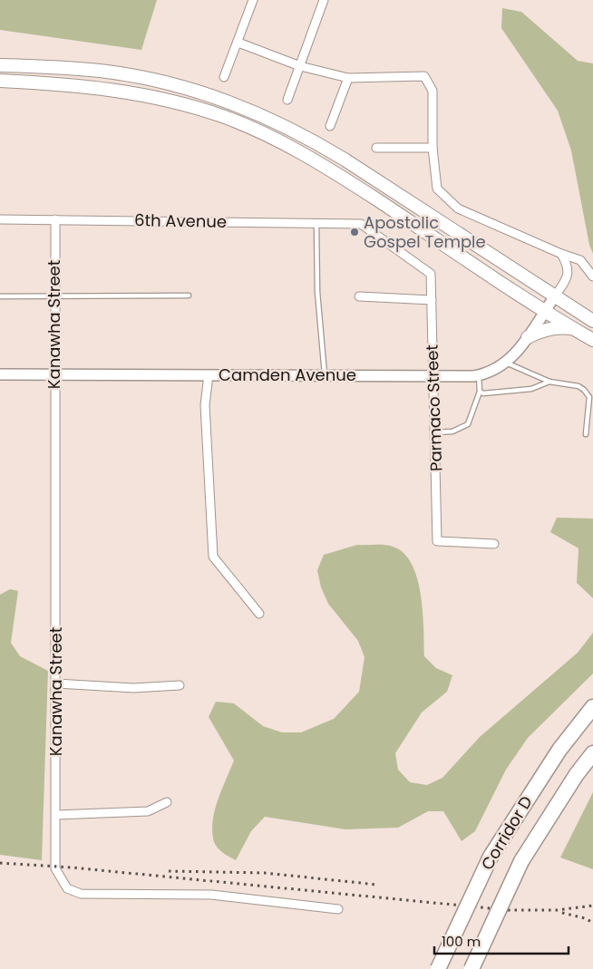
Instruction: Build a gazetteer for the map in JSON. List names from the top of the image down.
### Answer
{
  "streets": {
    "highway": ["Corridor D"],
    "street": [
      "6th Avenue",
      "Kanawha Street",
      "Camden Avenue",
      "Parmaco Street"
    ]
  },
  "crossings": [
    ["6th Avenue", "Kanawha Street"],
    ["6th Avenue", "Parmaco Street"],
    ["Kanawha Street", "Camden Avenue"],
    ["Camden Avenue", "Parmaco Street"]
  ],
  "places": ["Apostolic Gospel Temple"],
  "scale_bar": "100 m"
}
